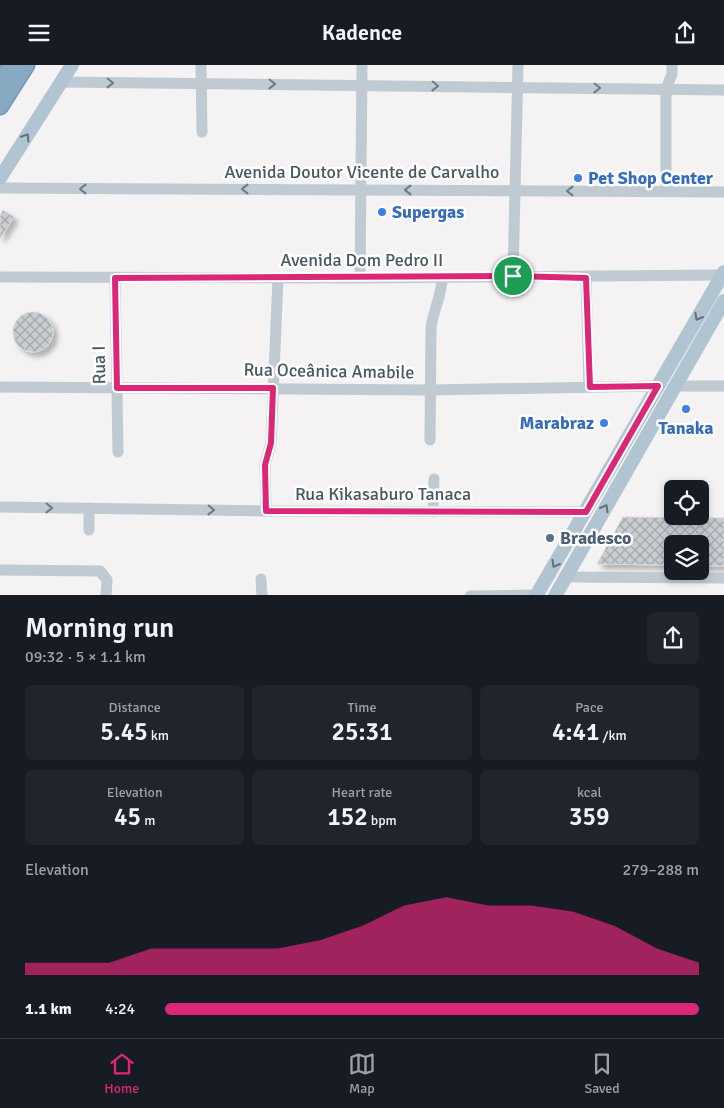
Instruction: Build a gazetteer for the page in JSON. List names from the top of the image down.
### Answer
{
  "streets": {
    "street": [
      "Avenida Doutor Vicente de Carvalho",
      "Avenida Dom Pedro II",
      "Rua I",
      "Rua Oceânica Amabile",
      "Rua Kikasaburo Tanaca"
    ]
  },
  "crossings": [
    ["Avenida Dom Pedro II", "Rua I"],
    ["Rua I", "Rua Oceânica Amabile"]
  ],
  "one_way": ["Avenida Doutor Vicente de Carvalho", "Rua Kikasaburo Tanaca"],
  "places": [
    "Pet Shop Center",
    "Supergas",
    "Tanaka",
    "Marabraz",
    "Bradesco"
  ],
  "page": {
    "header": "Kadence",
    "heading": ["Morning run", "09:32 · 5 × 1.1 km"],
    "stats": [
      ["Distance", "5.45 km"],
      ["Time", "25:31"],
      ["Pace", "4:41 /km"],
      ["Elevation", "45 m"],
      ["Heart rate", "152 bpm"],
      ["kcal", "359"]
    ],
    "chart": ["Elevation", "279–288 m"],
    "list": [
      {
        "name": "1.1 km",
        "note": "4:24"
      }
    ],
    "tabs": ["Home", "Map", "Saved"]
  }
}
